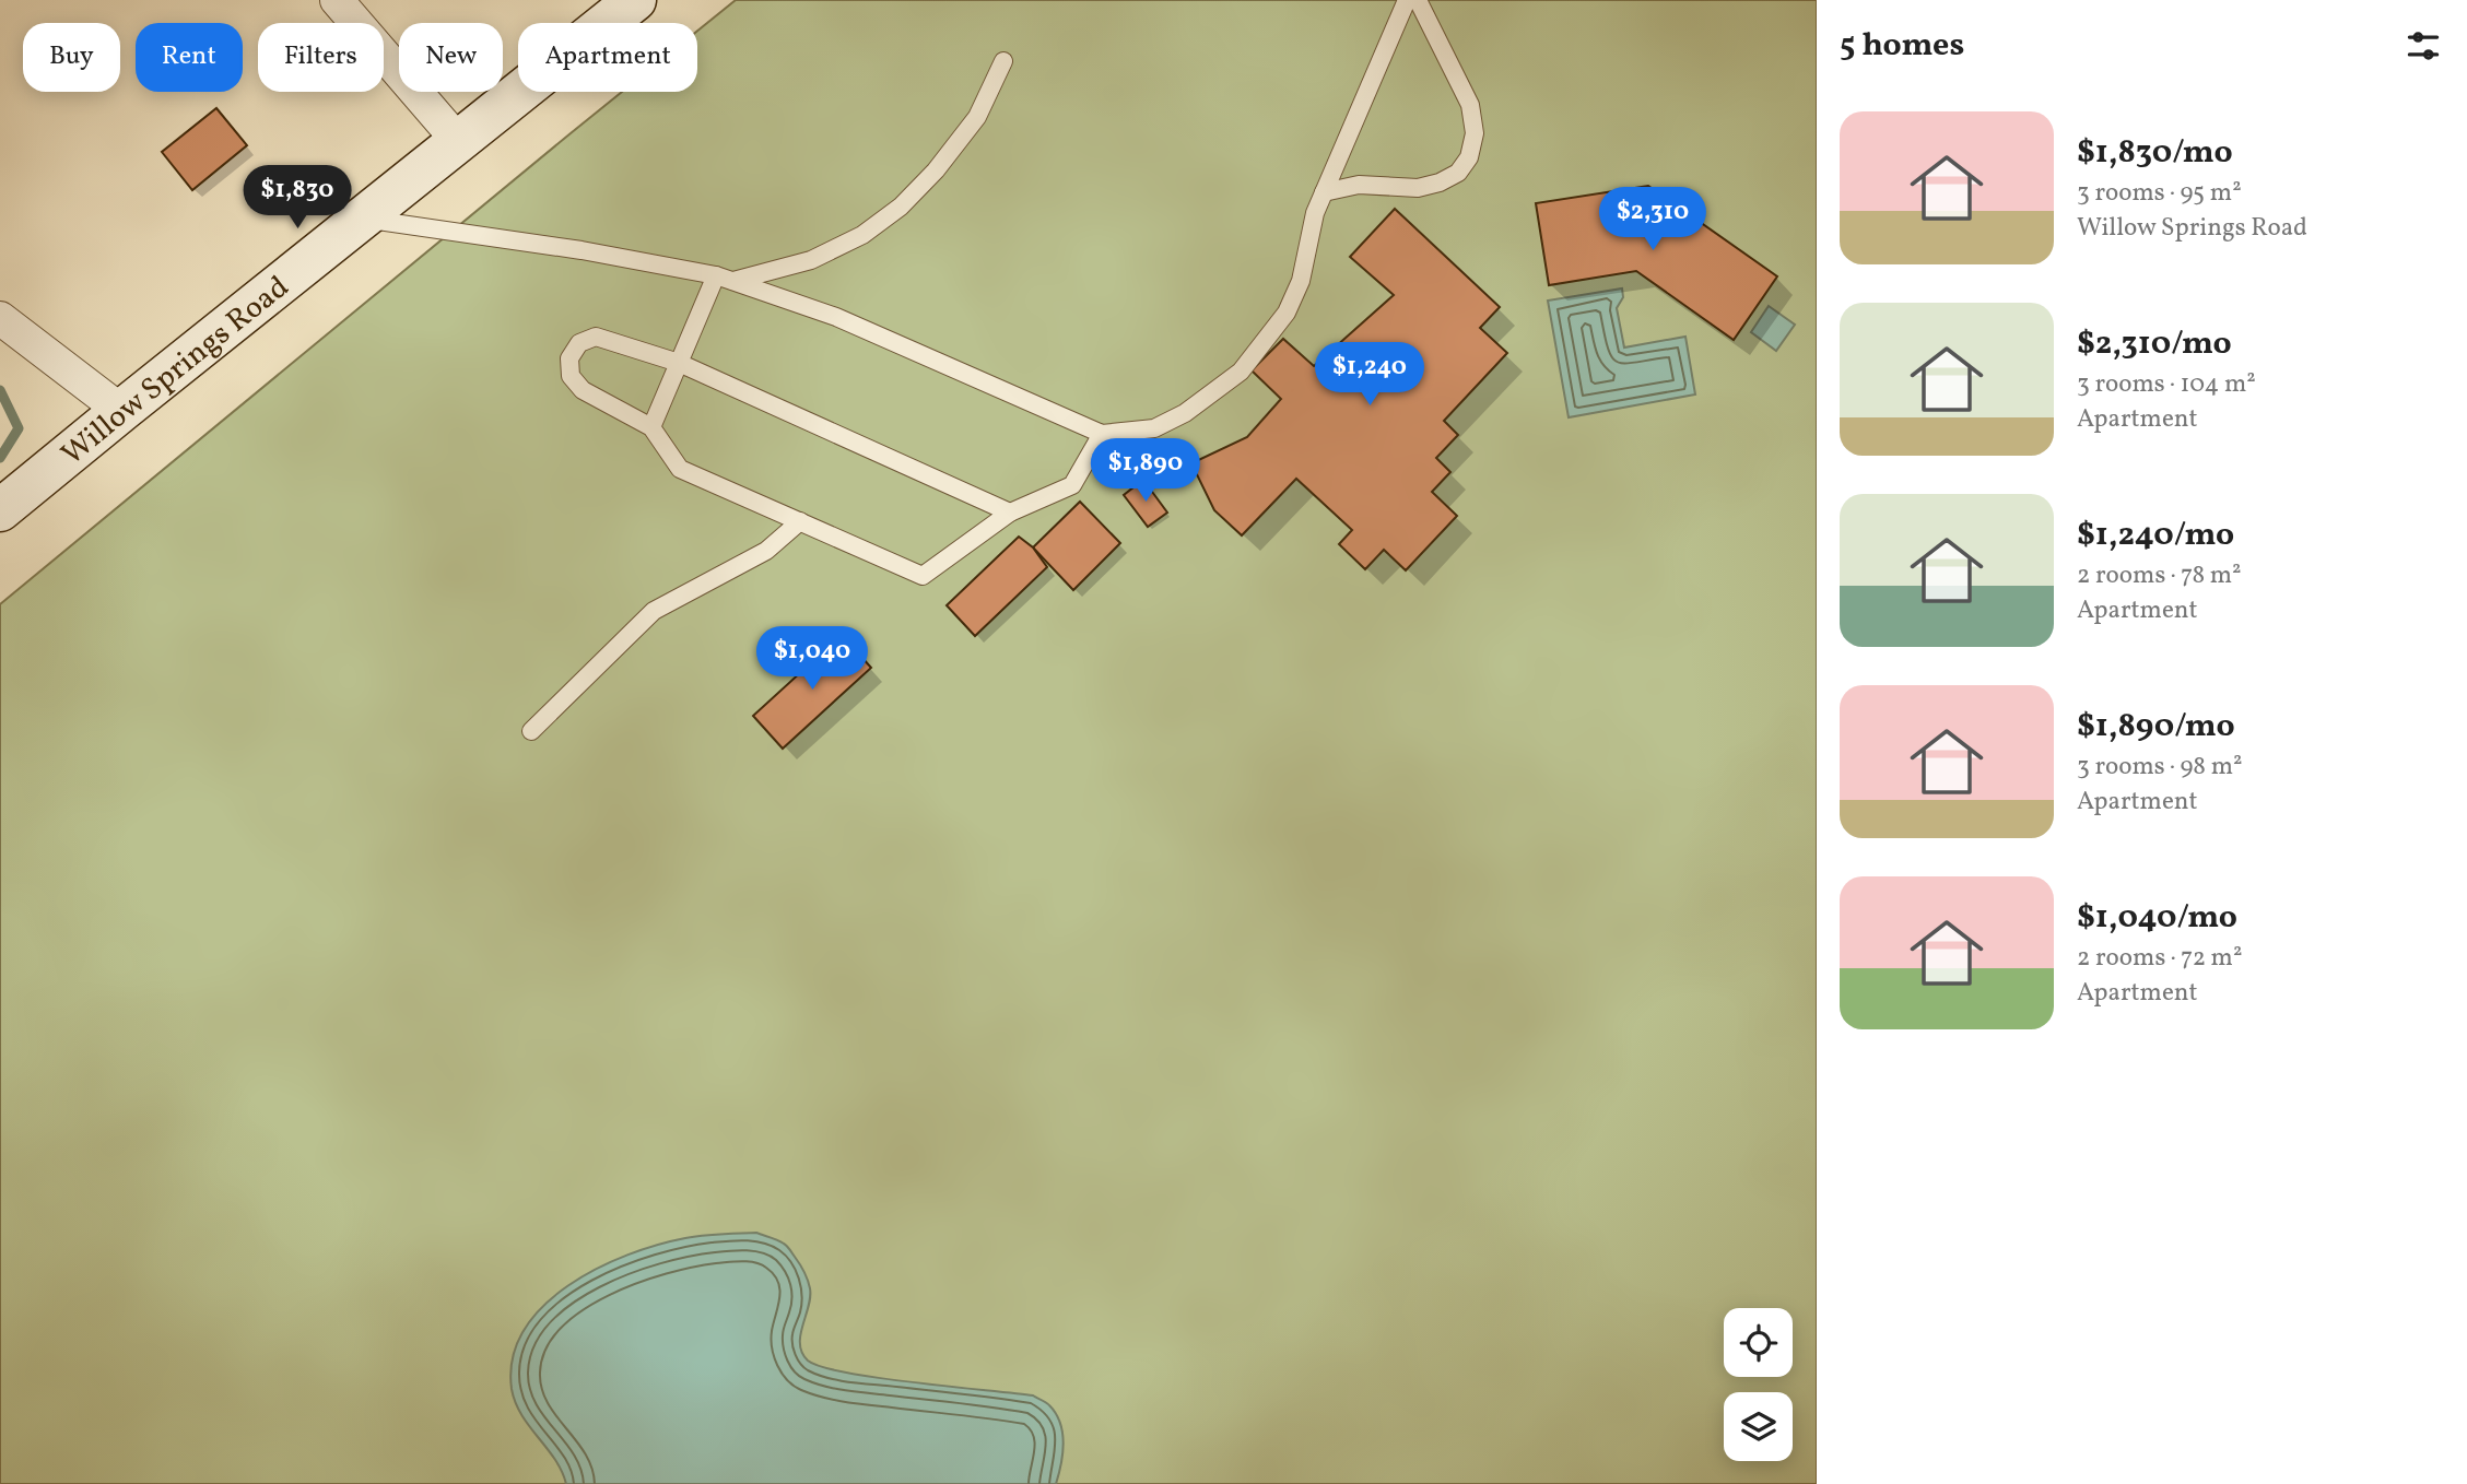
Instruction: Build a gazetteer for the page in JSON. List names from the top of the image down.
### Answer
{
  "streets": {
    "main road": ["Willow Springs Road"]
  },
  "page": {
    "heading": "5 homes",
    "chip": [
      "Buy",
      "Rent",
      "Filters",
      "New",
      "Apartment"
    ],
    "list": [
      {
        "name": "$1,830/mo",
        "note": "3 rooms · 95 m² · Willow Springs Road"
      },
      {
        "name": "$2,310/mo",
        "note": "3 rooms · 104 m² · Apartment"
      },
      {
        "name": "$1,240/mo",
        "note": "2 rooms · 78 m² · Apartment"
      },
      {
        "name": "$1,890/mo",
        "note": "3 rooms · 98 m² · Apartment"
      },
      {
        "name": "$1,040/mo",
        "note": "2 rooms · 72 m² · Apartment"
      }
    ],
    "price": [
      "$1,830",
      "$2,310",
      "$1,240",
      "$1,890",
      "$1,040"
    ]
  }
}
